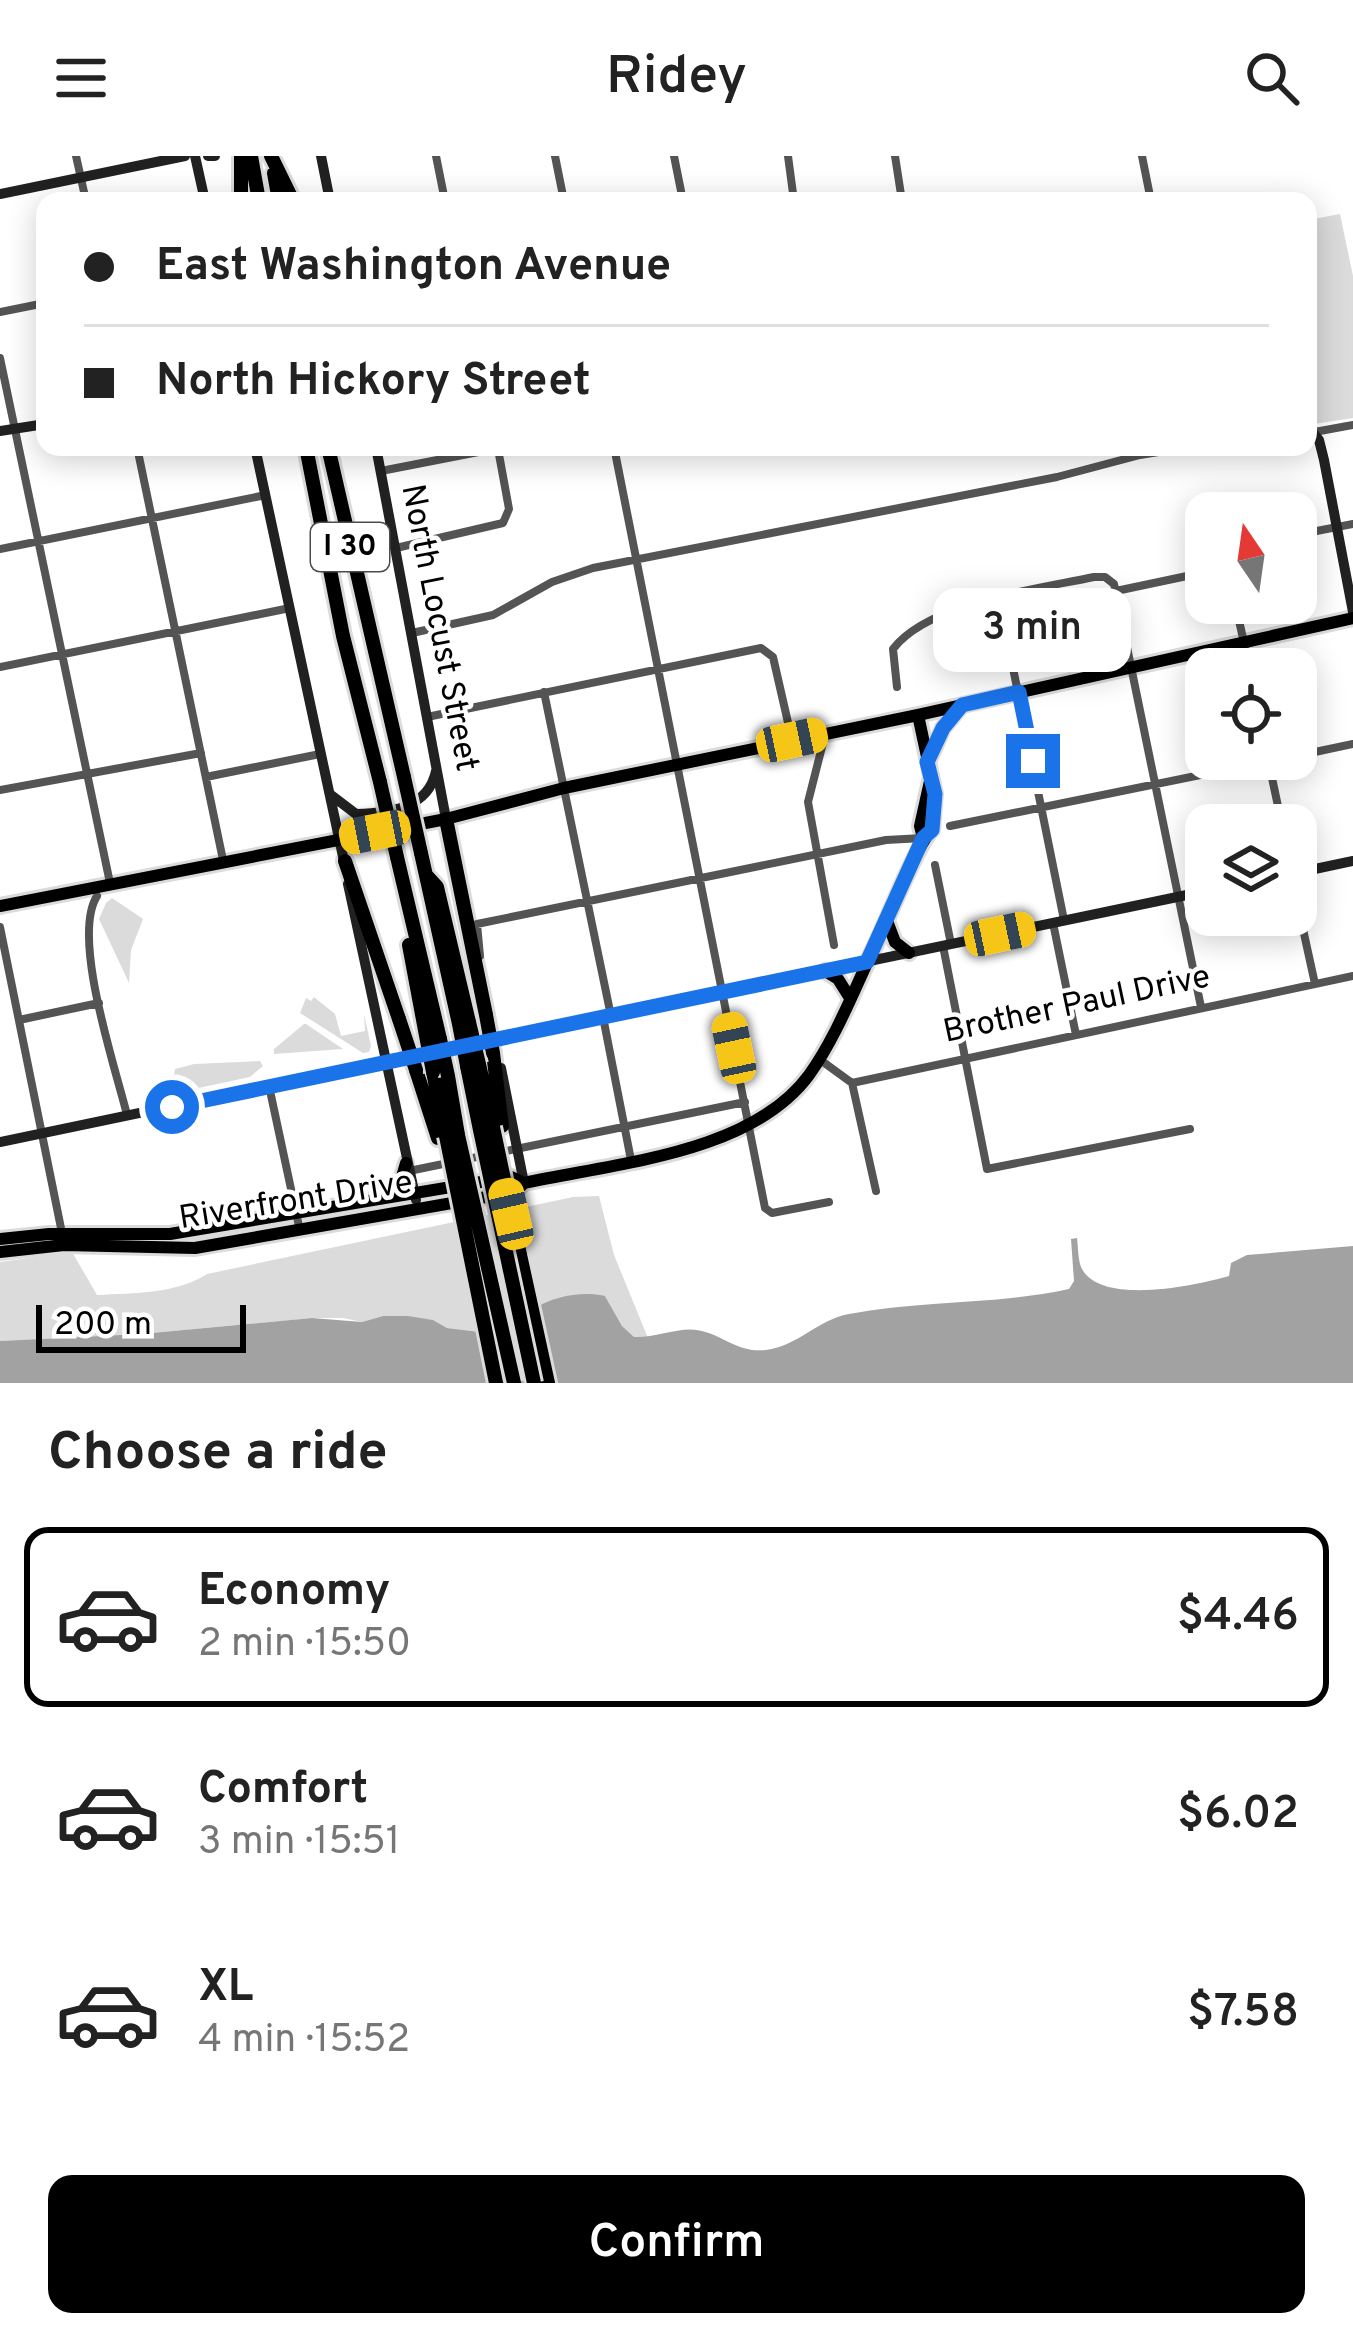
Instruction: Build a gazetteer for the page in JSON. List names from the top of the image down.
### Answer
{
  "streets": {
    "highway": ["I 30"],
    "main road": ["Riverfront Drive"],
    "street": ["North Locust Street", "Brother Paul Drive"]
  },
  "scale_bar": "200 m",
  "north": "top",
  "page": {
    "header": "Ridey",
    "banner": ["East Washington Avenue", "North Hickory Street"],
    "bubble": "3 min",
    "scale": "200 m",
    "heading": "Choose a ride",
    "list": [
      {
        "name": "Economy",
        "note": "2 min · 15:50",
        "value": "$4.46"
      },
      {
        "name": "Comfort",
        "note": "3 min · 15:51",
        "value": "$6.02"
      },
      {
        "name": "XL",
        "note": "4 min · 15:52",
        "value": "$7.58"
      }
    ],
    "buttons": "Confirm"
  }
}
